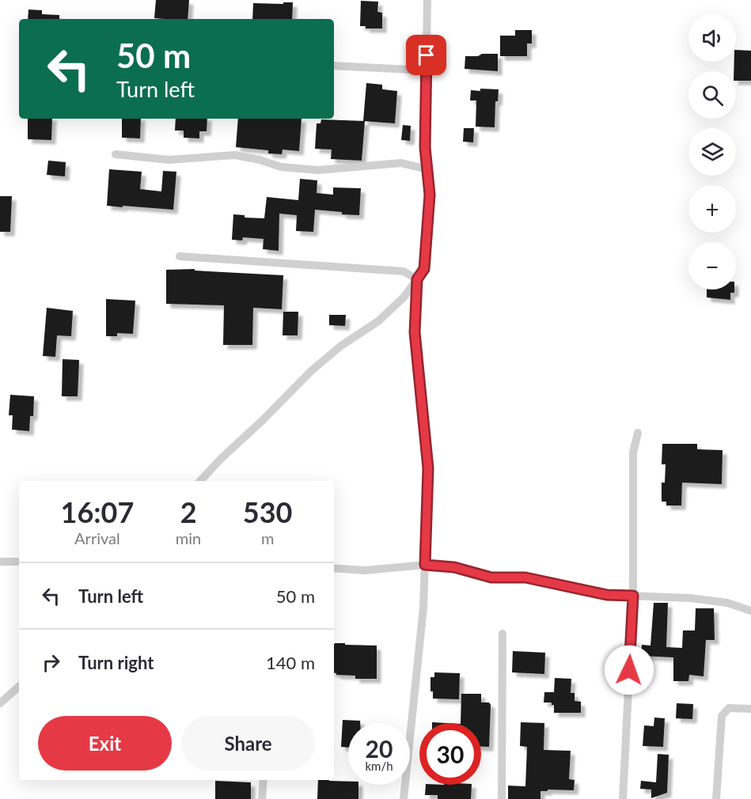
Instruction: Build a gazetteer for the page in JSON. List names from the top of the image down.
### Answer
{
  "page": {
    "map_buttons": ["+", "−"],
    "turn": ["50 m", "Turn left"],
    "eta": [
      "16:07",
      "Arrival",
      "2",
      "min",
      "530",
      "m"
    ],
    "list": [
      {
        "name": "Turn left",
        "value": "50 m"
      },
      {
        "name": "Turn right",
        "value": "140 m"
      }
    ],
    "buttons": ["Exit", "Share"],
    "speed": "20 km/h",
    "limit": "30"
  }
}
